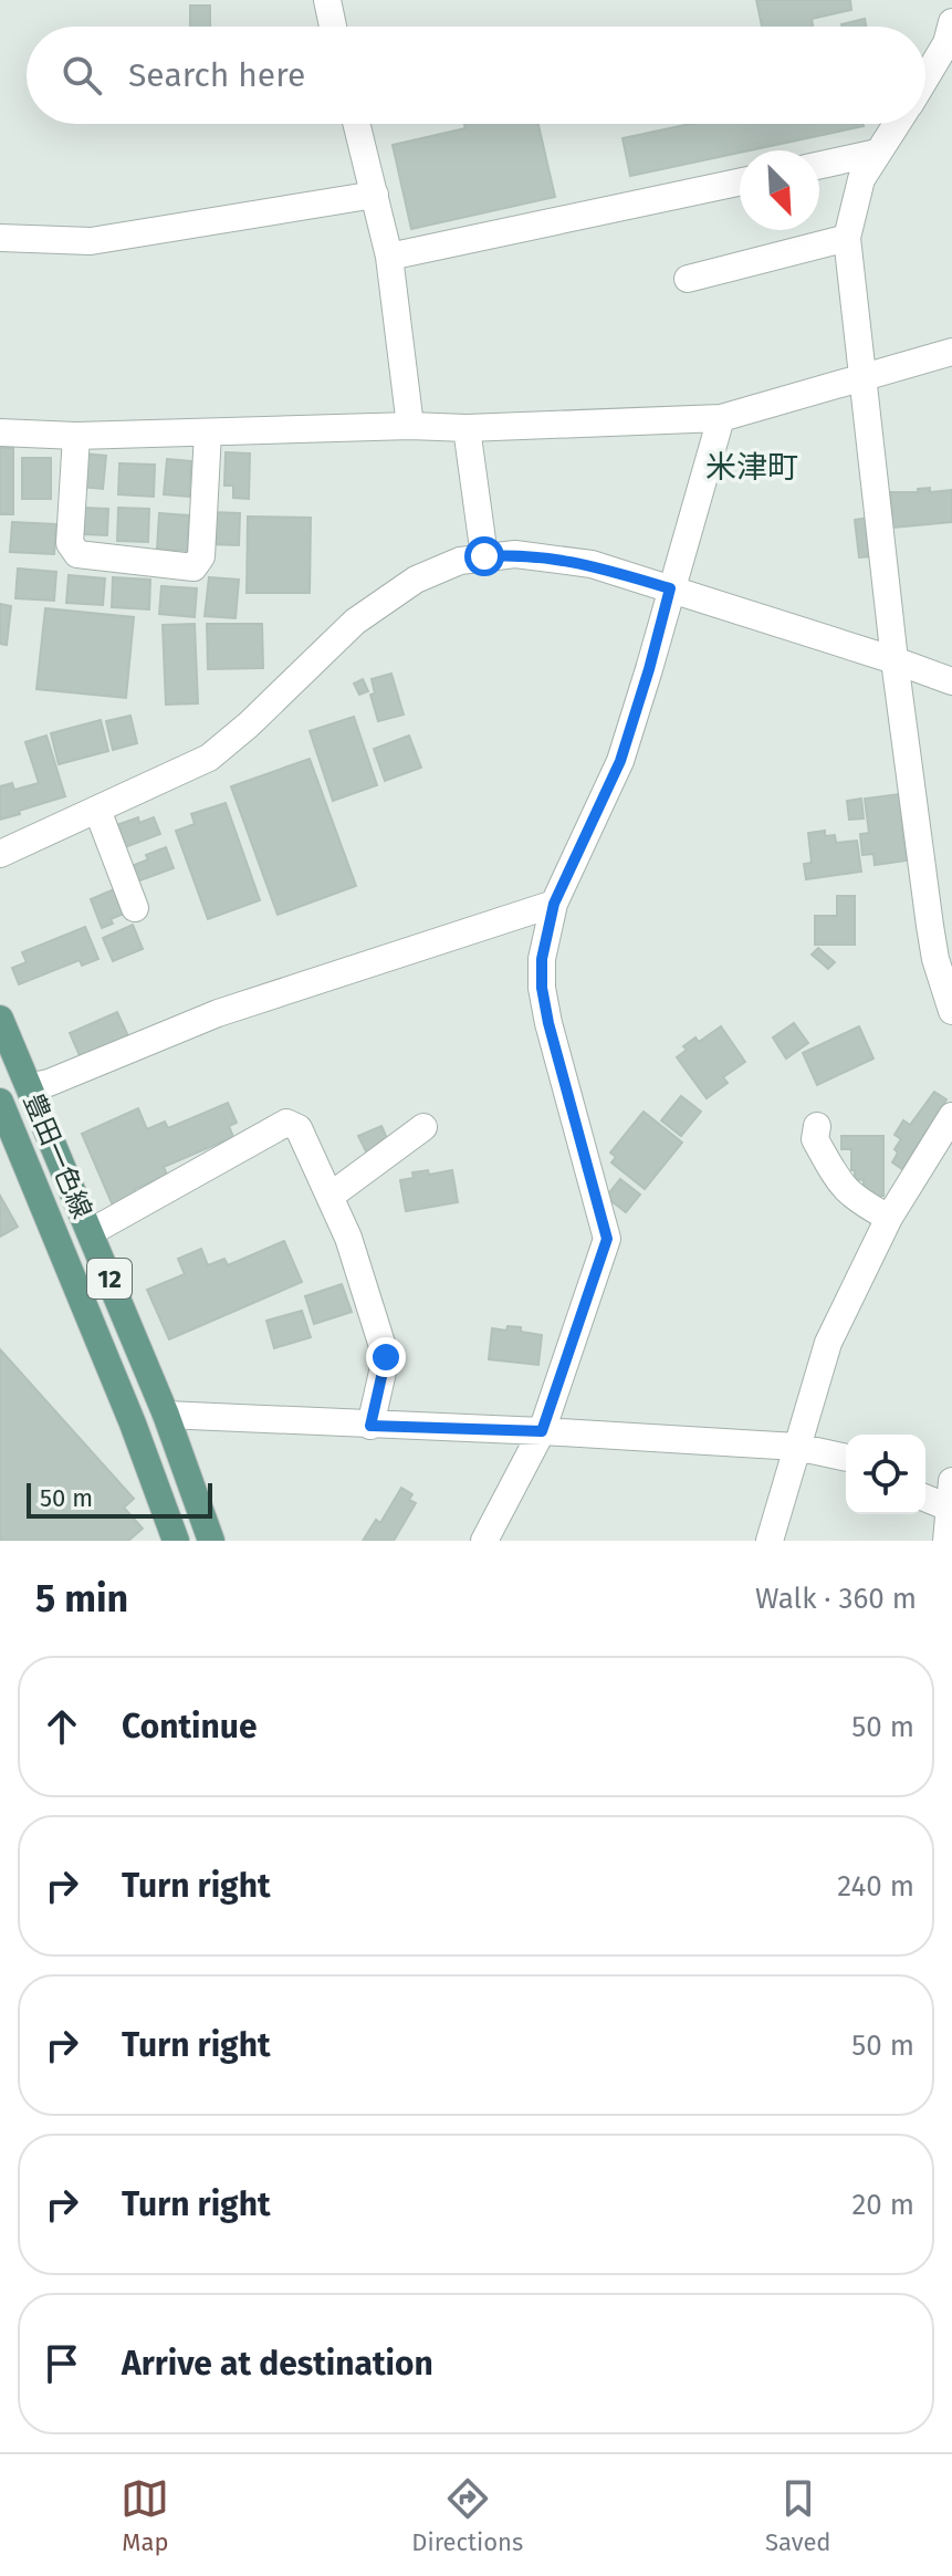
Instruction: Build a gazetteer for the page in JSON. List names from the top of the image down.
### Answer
{
  "streets": {
    "main road": ["豊田一色線", "12"]
  },
  "districts": ["米津町"],
  "scale_bar": "50 m",
  "north": "bottom right",
  "page": {
    "search": "Search here",
    "scale": "50 m",
    "heading": ["5 min", "Walk · 360 m"],
    "list": [
      ["Continue", "50 m"],
      ["Turn right", "240 m"],
      ["Turn right", "50 m"],
      ["Turn right", "20 m"],
      "Arrive at destination"
    ],
    "nav": ["Map", "Directions", "Saved"]
  }
}
